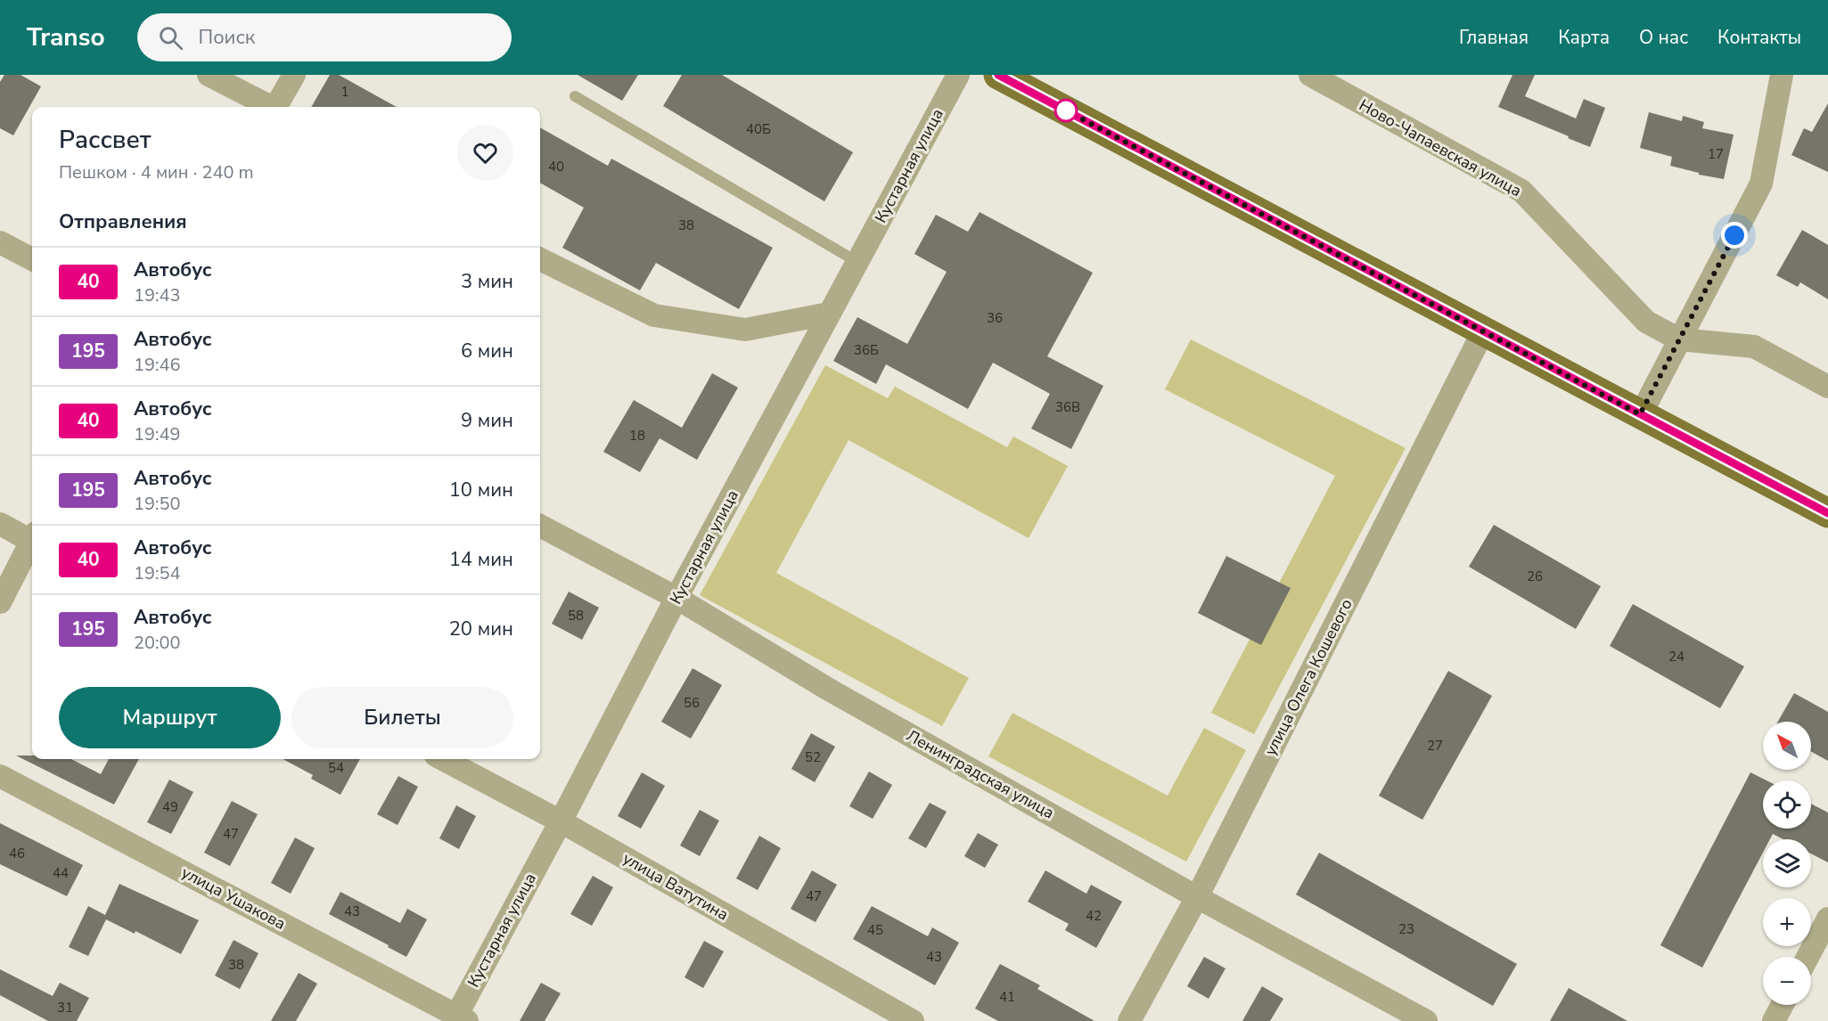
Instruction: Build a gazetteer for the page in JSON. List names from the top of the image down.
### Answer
{
  "streets": {
    "street": [
      "Ново-Чапаевская улица",
      "Кустарная улица",
      "улица Олега Кошевого",
      "Ленинградская улица",
      "улица Ватутина",
      "улица Ушакова"
    ]
  },
  "crossings": [
    ["Кустарная улица", "Ленинградская улица"],
    ["Кустарная улица", "улица Ватутина"],
    ["Кустарная улица", "улица Ушакова"],
    ["улица Олега Кошевого", "Ленинградская улица"]
  ],
  "lines": ["bus line 40"],
  "house_numbers": [
    "1",
    "40Б",
    "17",
    "40",
    "38",
    "36",
    "36Б",
    "36В",
    "18",
    "26",
    "58",
    "24",
    "56",
    "27",
    "52",
    "54",
    "49",
    "47",
    "46",
    "44",
    "47",
    "43",
    "42",
    "23",
    "45",
    "43",
    "38",
    "41",
    "31"
  ],
  "north": "top left",
  "page": {
    "header": "Transo",
    "search": "Поиск",
    "nav": [
      "Главная",
      "Карта",
      "О нас",
      "Контакты"
    ],
    "heading": [
      ["Рассвет", "Пешком · 4 мин · 240 m"],
      "Отправления"
    ],
    "list": [
      {
        "mark": "40",
        "name": "Автобус",
        "note": "19:43",
        "value": "3 мин"
      },
      {
        "mark": "195",
        "name": "Автобус",
        "note": "19:46",
        "value": "6 мин"
      },
      {
        "mark": "40",
        "name": "Автобус",
        "note": "19:49",
        "value": "9 мин"
      },
      {
        "mark": "195",
        "name": "Автобус",
        "note": "19:50",
        "value": "10 мин"
      },
      {
        "mark": "40",
        "name": "Автобус",
        "note": "19:54",
        "value": "14 мин"
      },
      {
        "mark": "195",
        "name": "Автобус",
        "note": "20:00",
        "value": "20 мин"
      }
    ],
    "buttons": ["Маршрут", "Билеты"],
    "map_buttons": ["+", "−"]
  }
}
